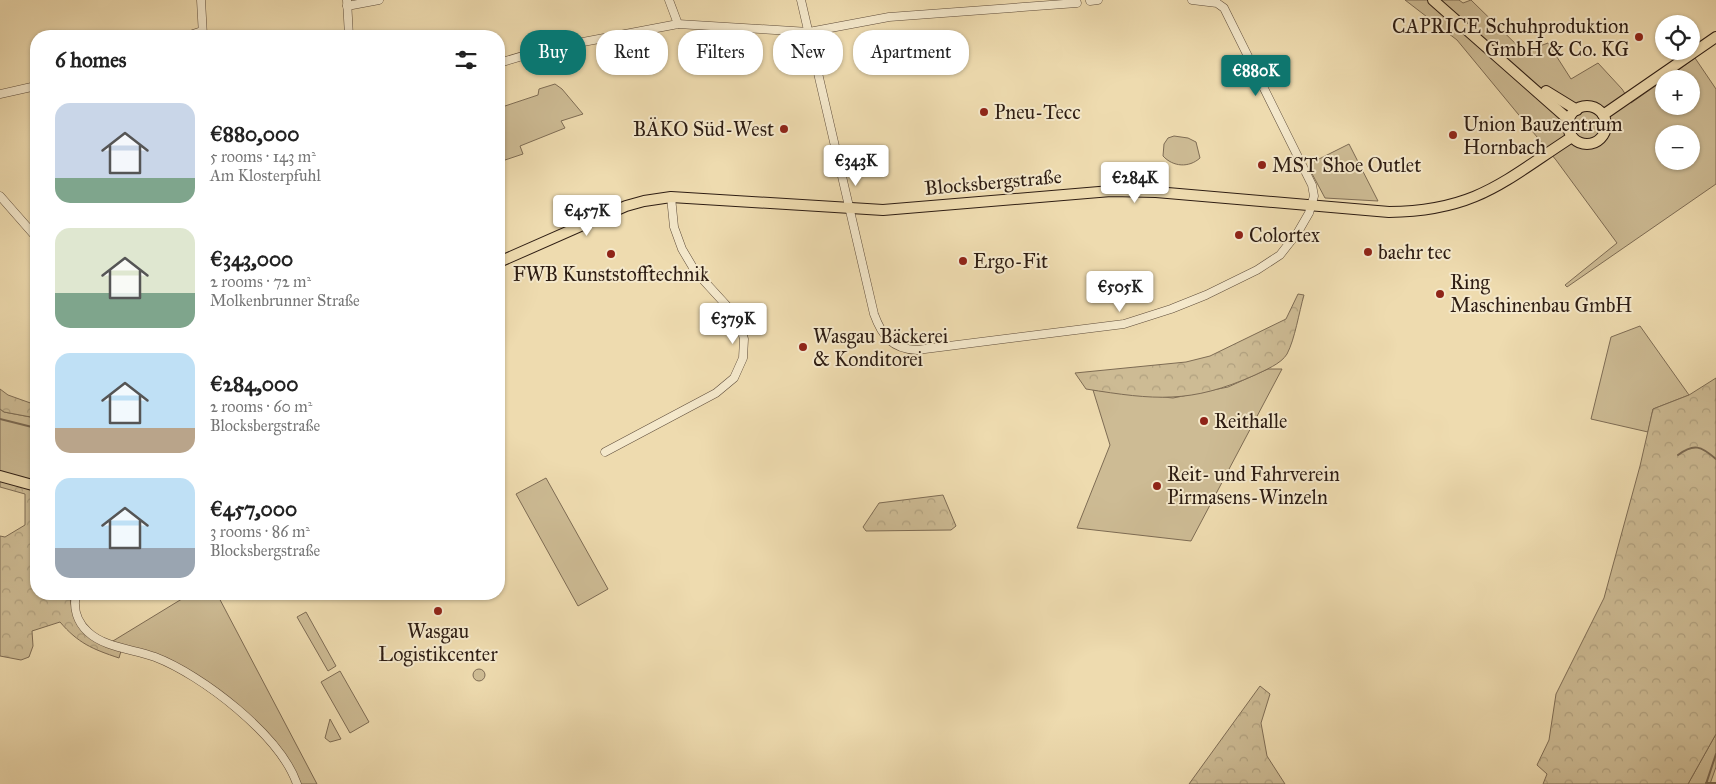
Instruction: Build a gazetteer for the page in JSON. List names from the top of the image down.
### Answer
{
  "streets": {
    "main road": ["Blocksbergstraße"]
  },
  "places": [
    "CAPRICE Schuhproduktion GmbH & Co. KG",
    "Pneu-Tecc",
    "BÄKO Süd-West",
    "Union Bauzentrum Hornbach",
    "MST Shoe Outlet",
    "Colortex",
    "baehr tec",
    "FWB Kunststofftechnik",
    "Ergo-Fit",
    "Ring Maschinenbau GmbH",
    "Wasgau Bäckerei & Konditorei",
    "Reithalle",
    "Reit- und Fahrverein Pirmasens-Winzeln",
    "Wasgau Logistikcenter"
  ],
  "page": {
    "map_buttons": ["+", "−"],
    "chip": [
      "Buy",
      "Rent",
      "Filters",
      "New",
      "Apartment"
    ],
    "heading": "6 homes",
    "price": [
      "€880K",
      "€343K",
      "€284K",
      "€457K",
      "€505K",
      "€379K"
    ],
    "list": [
      {
        "name": "€880,000",
        "note": "5 rooms · 143 m² · Am Klosterpfuhl"
      },
      {
        "name": "€343,000",
        "note": "2 rooms · 72 m² · Molkenbrunner Straße"
      },
      {
        "name": "€284,000",
        "note": "2 rooms · 60 m² · Blocksbergstraße"
      },
      {
        "name": "€457,000",
        "note": "3 rooms · 86 m² · Blocksbergstraße"
      }
    ]
  }
}
